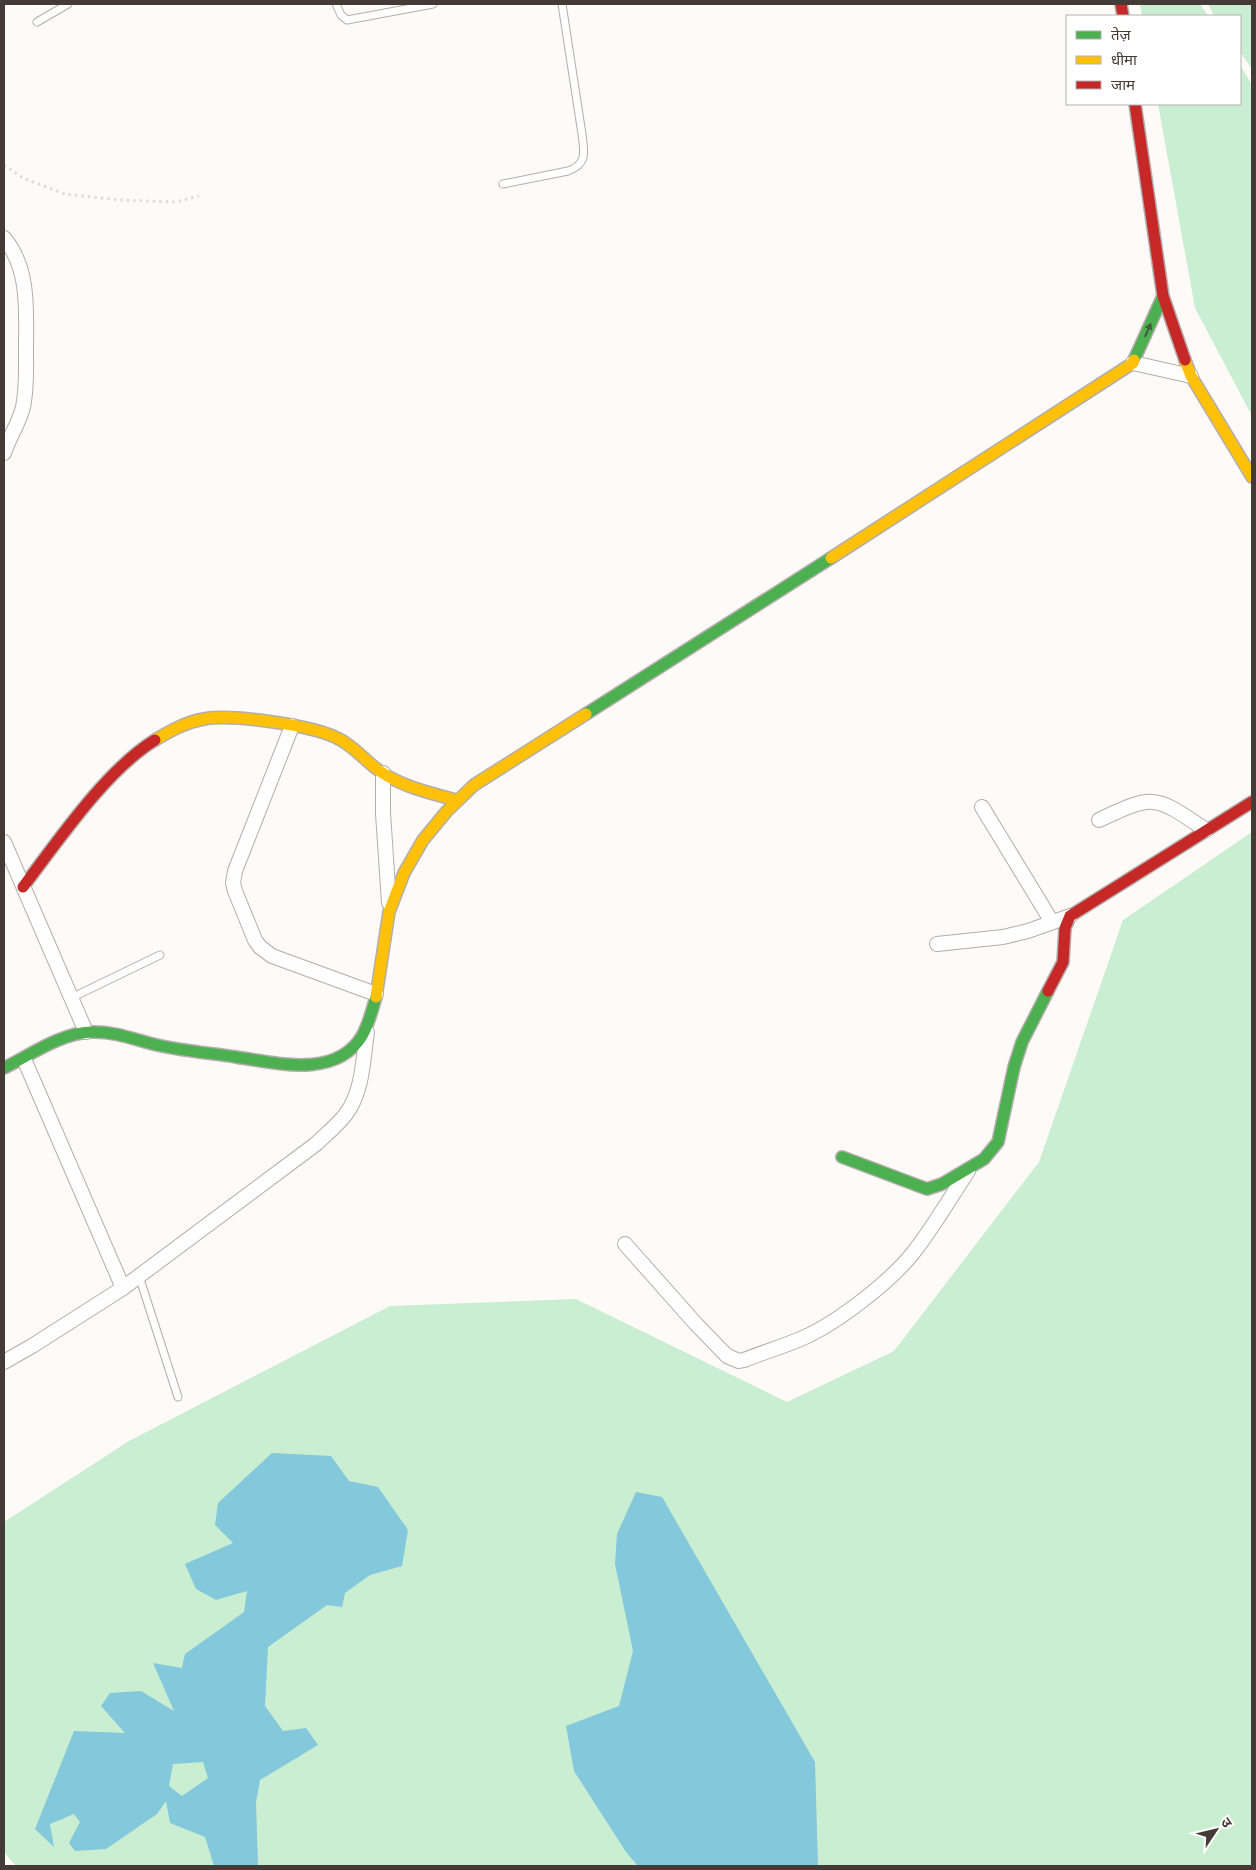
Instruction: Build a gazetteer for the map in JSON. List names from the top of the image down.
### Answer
{
  "legend": ["तेज़", "धीमा", "जाम"],
  "north": "top right"
}
